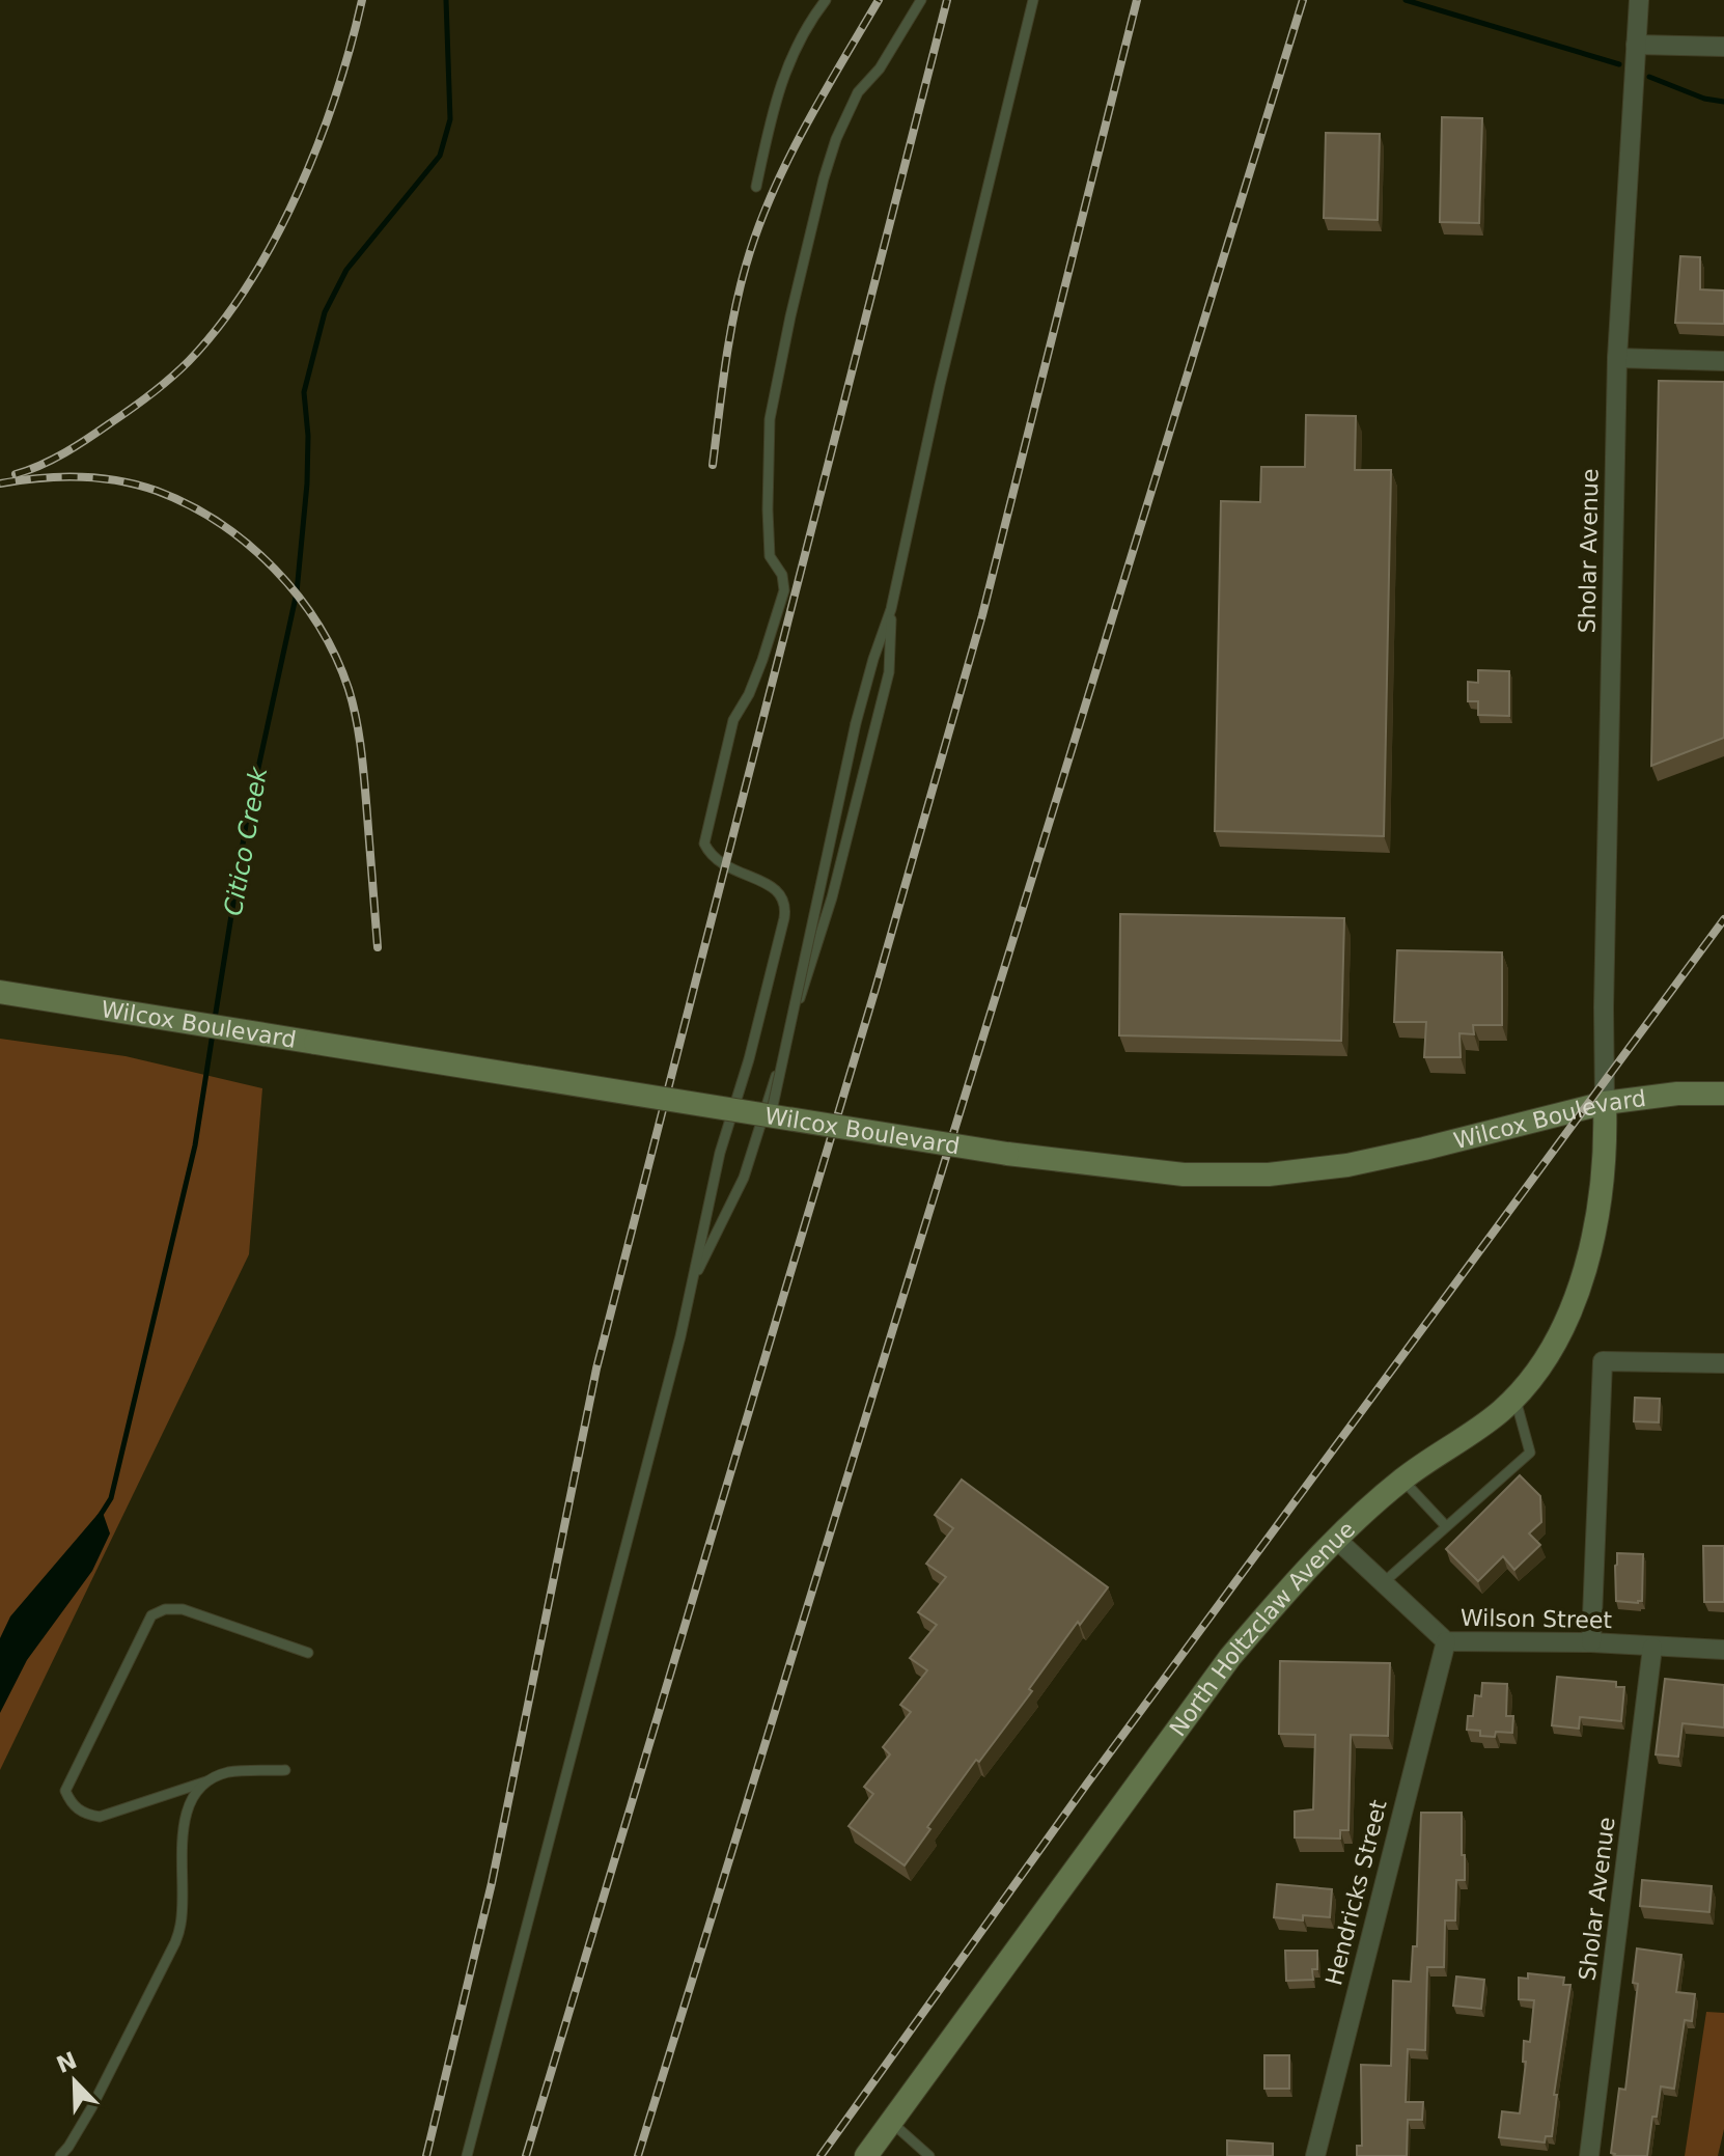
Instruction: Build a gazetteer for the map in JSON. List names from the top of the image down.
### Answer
{
  "streets": {
    "main road": ["Wilcox Boulevard", "North Holtzclaw Avenue"],
    "street": ["Sholar Avenue", "Wilson Street", "Hendricks Street"]
  },
  "crossings": [
    ["Sholar Avenue", "Wilcox Boulevard"],
    ["Sholar Avenue", "Wilson Street"],
    ["Sholar Avenue", "North Holtzclaw Avenue"],
    ["Wilcox Boulevard", "North Holtzclaw Avenue"],
    ["Wilson Street", "North Holtzclaw Avenue"],
    ["Wilson Street", "Hendricks Street"]
  ],
  "water": ["Citico Creek"],
  "north": "top left"
}
